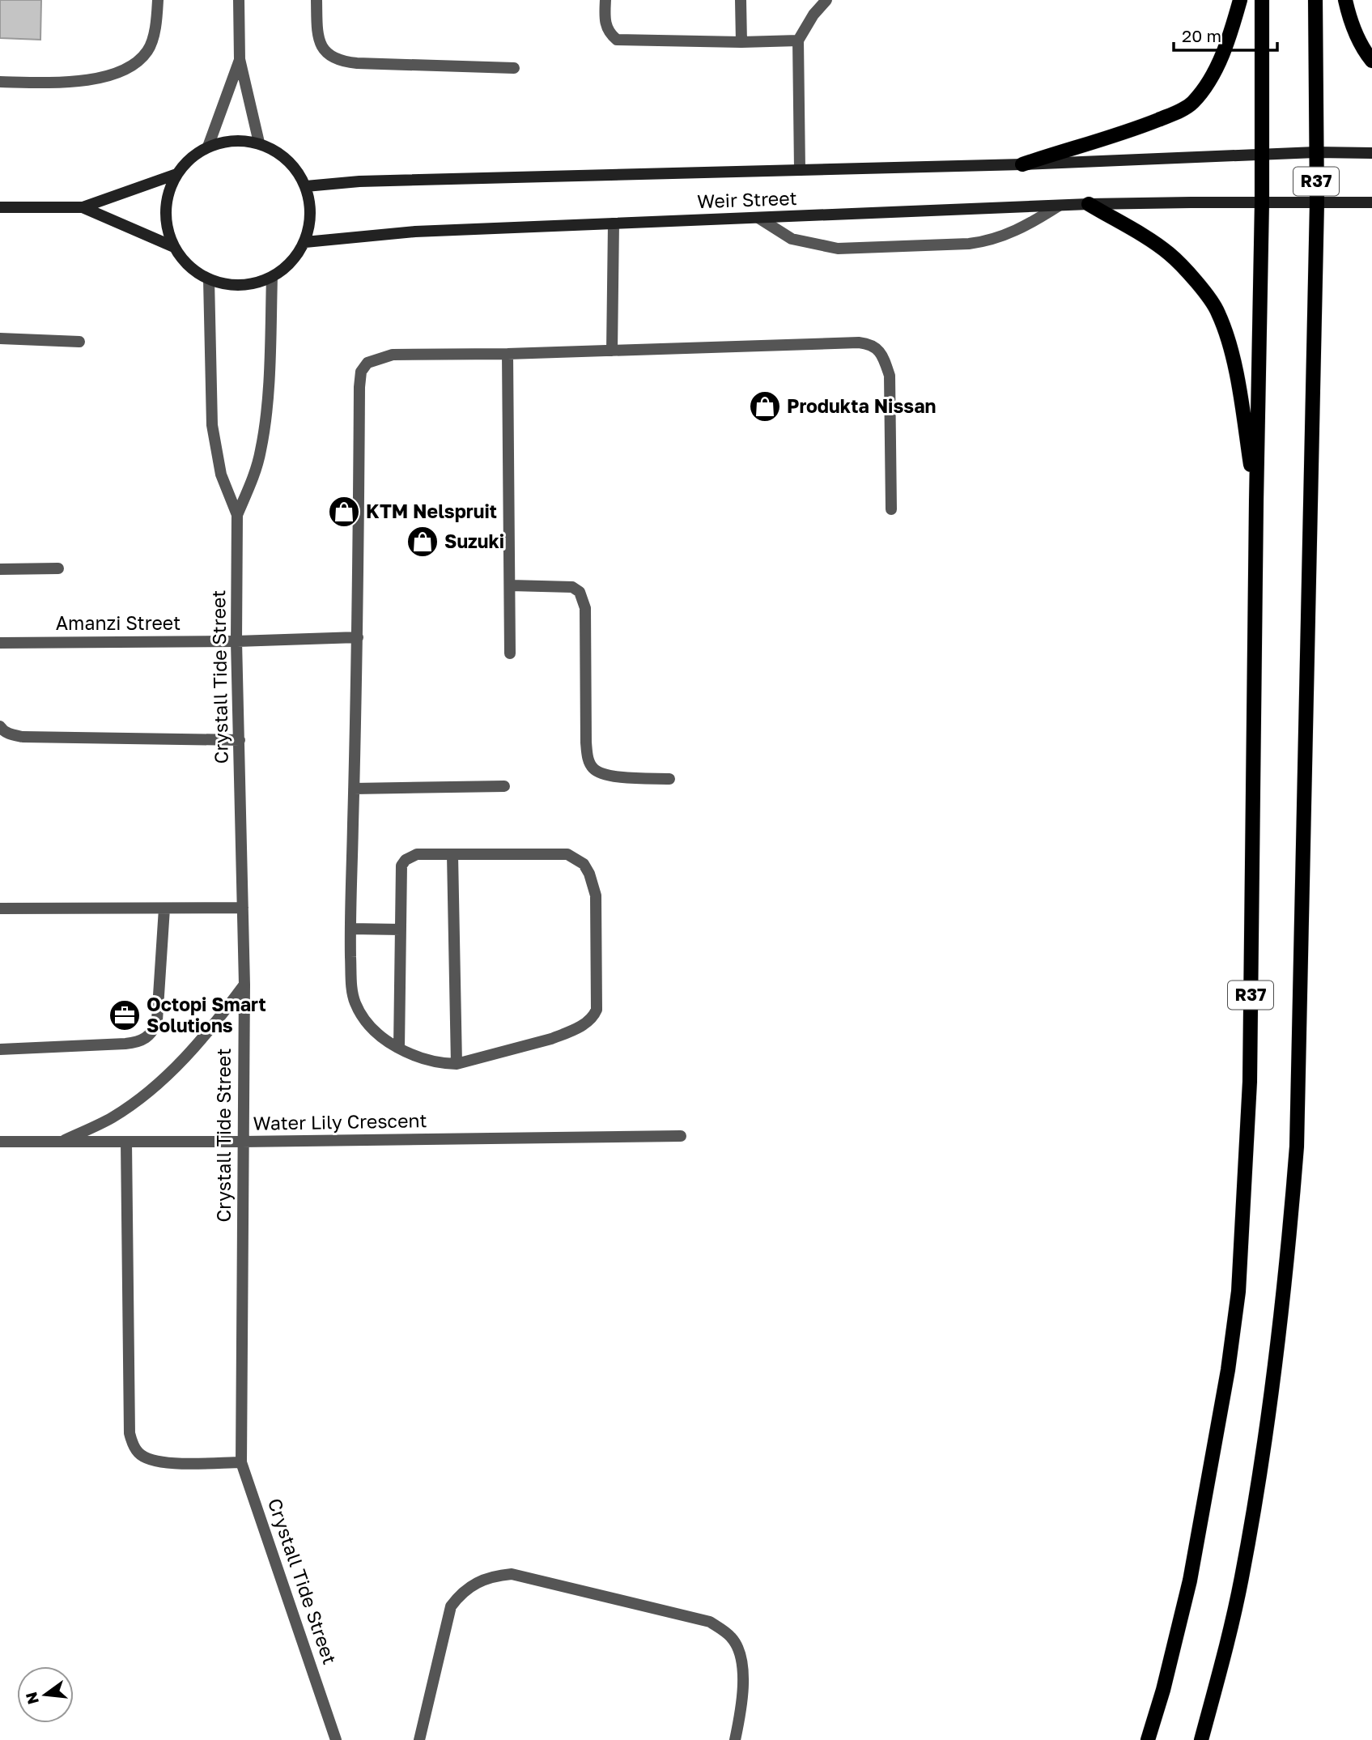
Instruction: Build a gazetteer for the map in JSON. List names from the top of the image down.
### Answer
{
  "streets": {
    "main road": ["R37"],
    "street": [
      "Weir Street",
      "Amanzi Street",
      "Crystall Tide Street",
      "Water Lily Crescent"
    ]
  },
  "crossings": [
    ["R37", "Weir Street"],
    ["Weir Street", "Crystall Tide Street"],
    ["Amanzi Street", "Crystall Tide Street"],
    ["Crystall Tide Street", "Water Lily Crescent"]
  ],
  "places": {
    "shop": ["Produkta Nissan", "KTM Nelspruit", "Suzuki"],
    "office": ["Octopi Smart Solutions"]
  },
  "scale_bar": "20 m",
  "north": "left"
}
